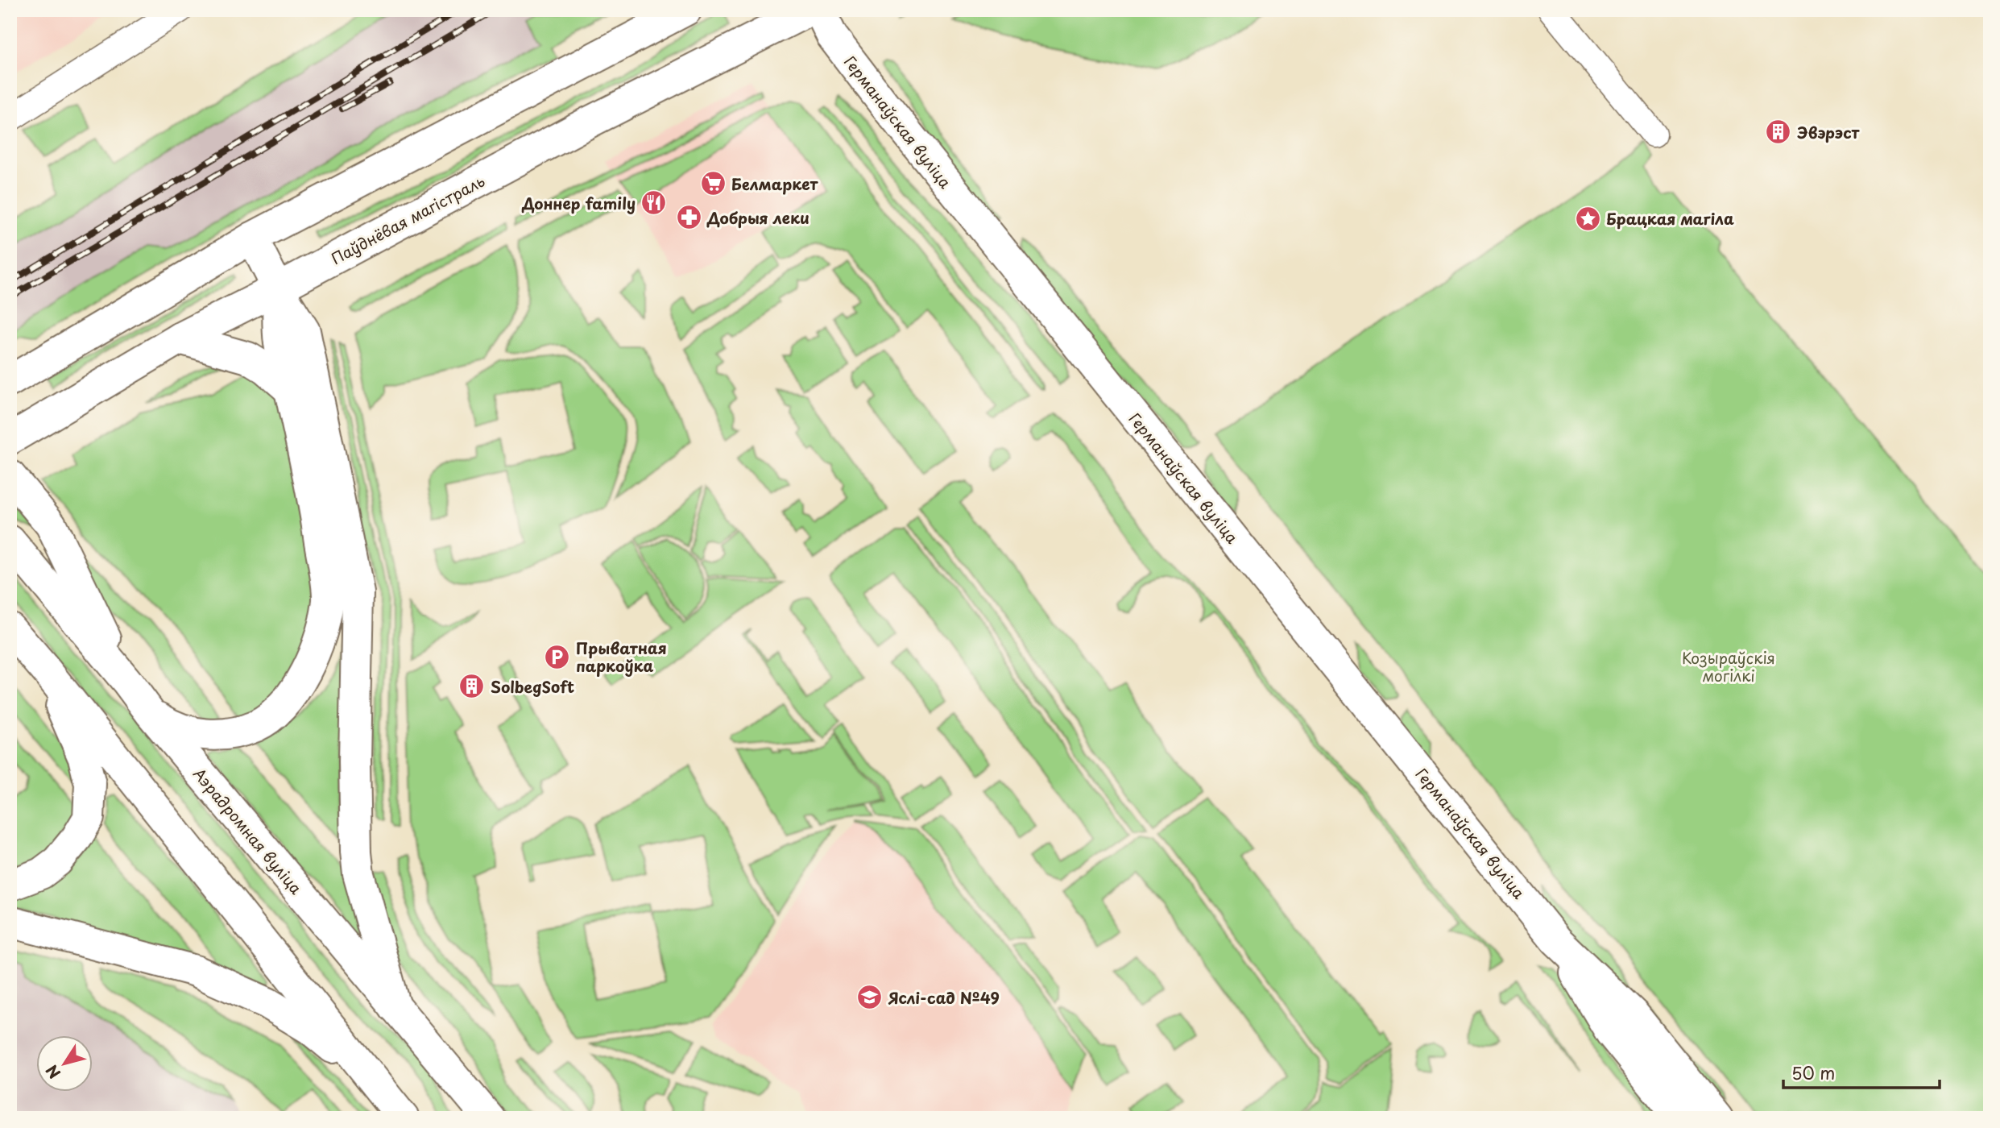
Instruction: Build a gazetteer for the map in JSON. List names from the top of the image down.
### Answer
{
  "streets": {
    "main road": ["Германаўская вуліца", "Паўднёвая магістраль", "Аэрадромная вуліца"]
  },
  "parks": ["Козыраўскія могілкі"],
  "places": {
    "building": ["Эвэрэст", "SolbegSoft"],
    "supermarket": ["Белмаркет"],
    "restaurant": ["Доннер family"],
    "pharmacy": ["Добрыя леки"],
    "place": ["Брацкая магіла"],
    "parking": ["Прыватная паркоўка"],
    "school or university": ["Яслі-сад №49"]
  },
  "scale_bar": "50 m",
  "north": "bottom left"
}
